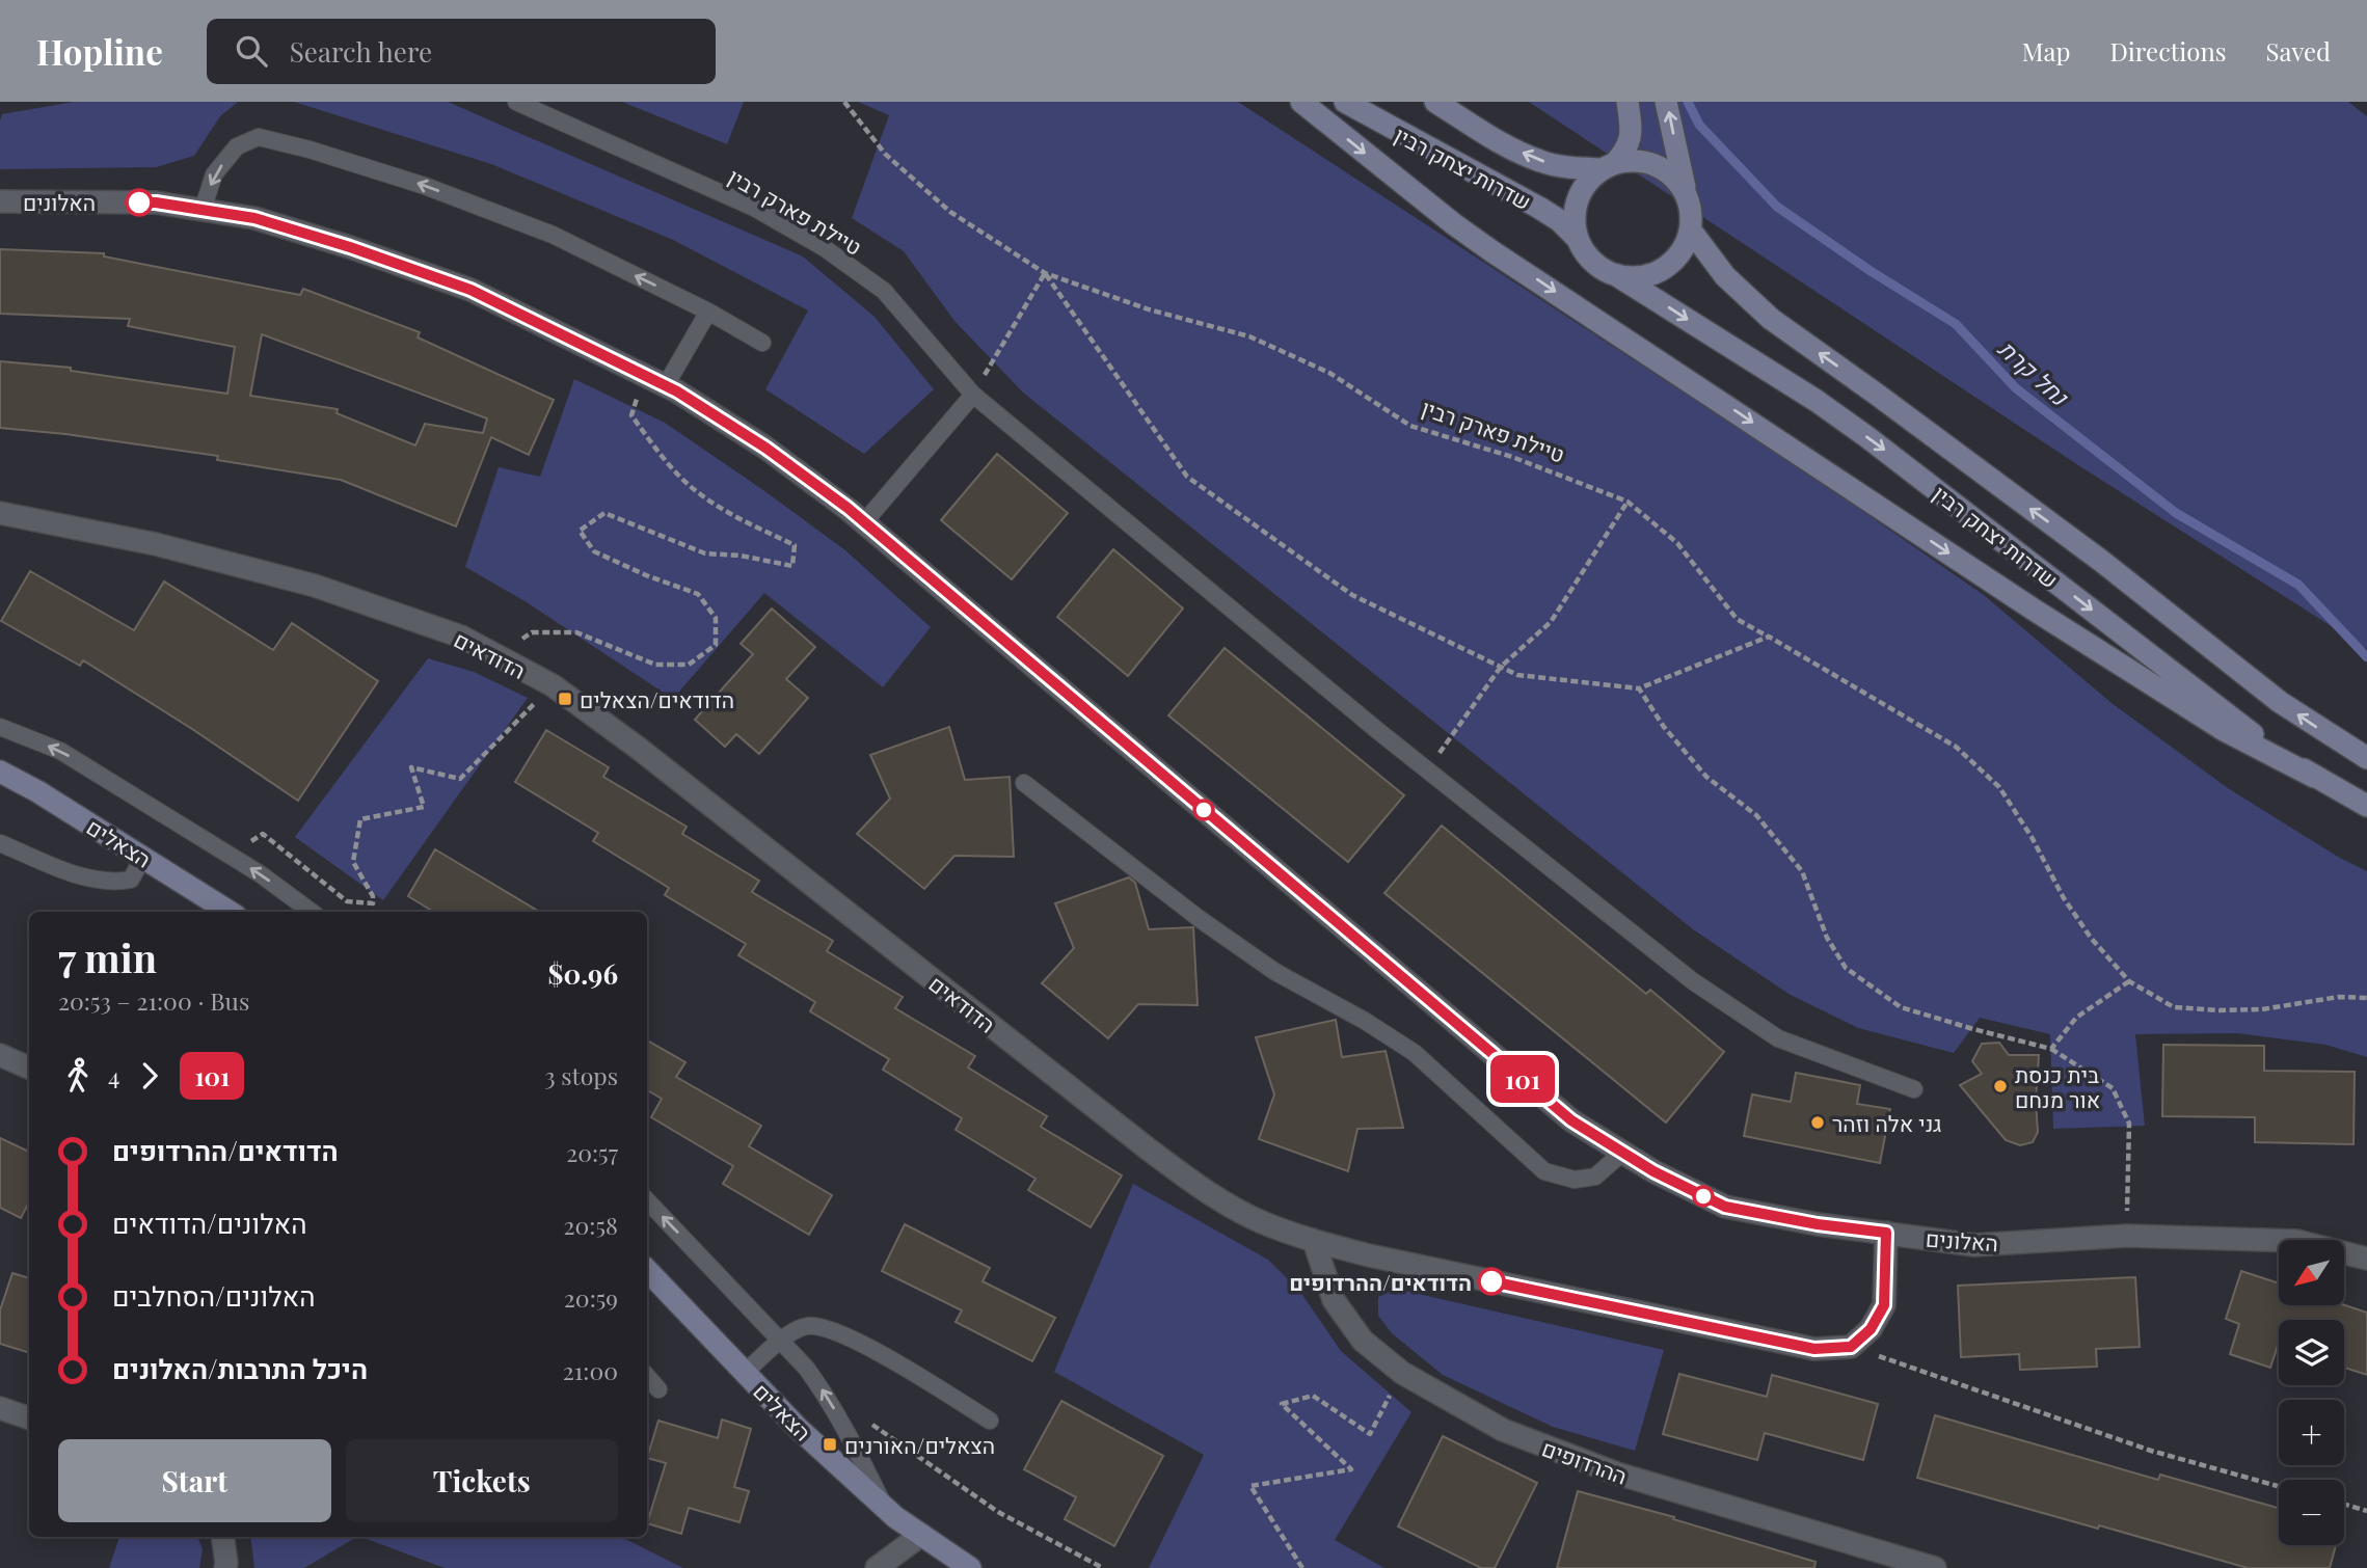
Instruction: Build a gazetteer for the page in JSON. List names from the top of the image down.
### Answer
{
  "streets": {
    "main road": ["שדרות יצחק רבין", "הצאלים"],
    "street": ["האלונים", "הדודאים", "ההרדופים"],
    "lane": ["טיילת פארק רבין"]
  },
  "crossings": [
    ["הדודאים", "ההרדופים"]
  ],
  "water": ["נחל קרת"],
  "places": {
    "transit": ["הדודאים/הצאלים", "הצאלים/האורנים"],
    "other": ["בית כנסת אור מנחם", "גני אלה וזהר", "הדודאים/ההרדופים"]
  },
  "lines": ["bus line 101"],
  "north": "bottom left",
  "page": {
    "header": "Hopline",
    "search": "Search here",
    "nav": ["Map", "Directions", "Saved"],
    "on_map": "101",
    "heading": ["7 min", "20:53 – 21:00 · Bus", "$0.96"],
    "legs": ["4", "101", "3 stops"],
    "list": [
      {
        "name": "הדודאים/ההרדופים",
        "value": "20:57"
      },
      {
        "name": "האלונים/הדודאים",
        "value": "20:58"
      },
      {
        "name": "האלונים/הסחלבים",
        "value": "20:59"
      },
      {
        "name": "היכל התרבות/האלונים",
        "value": "21:00"
      }
    ],
    "map_buttons": ["+", "−"],
    "buttons": ["Start", "Tickets"]
  }
}
